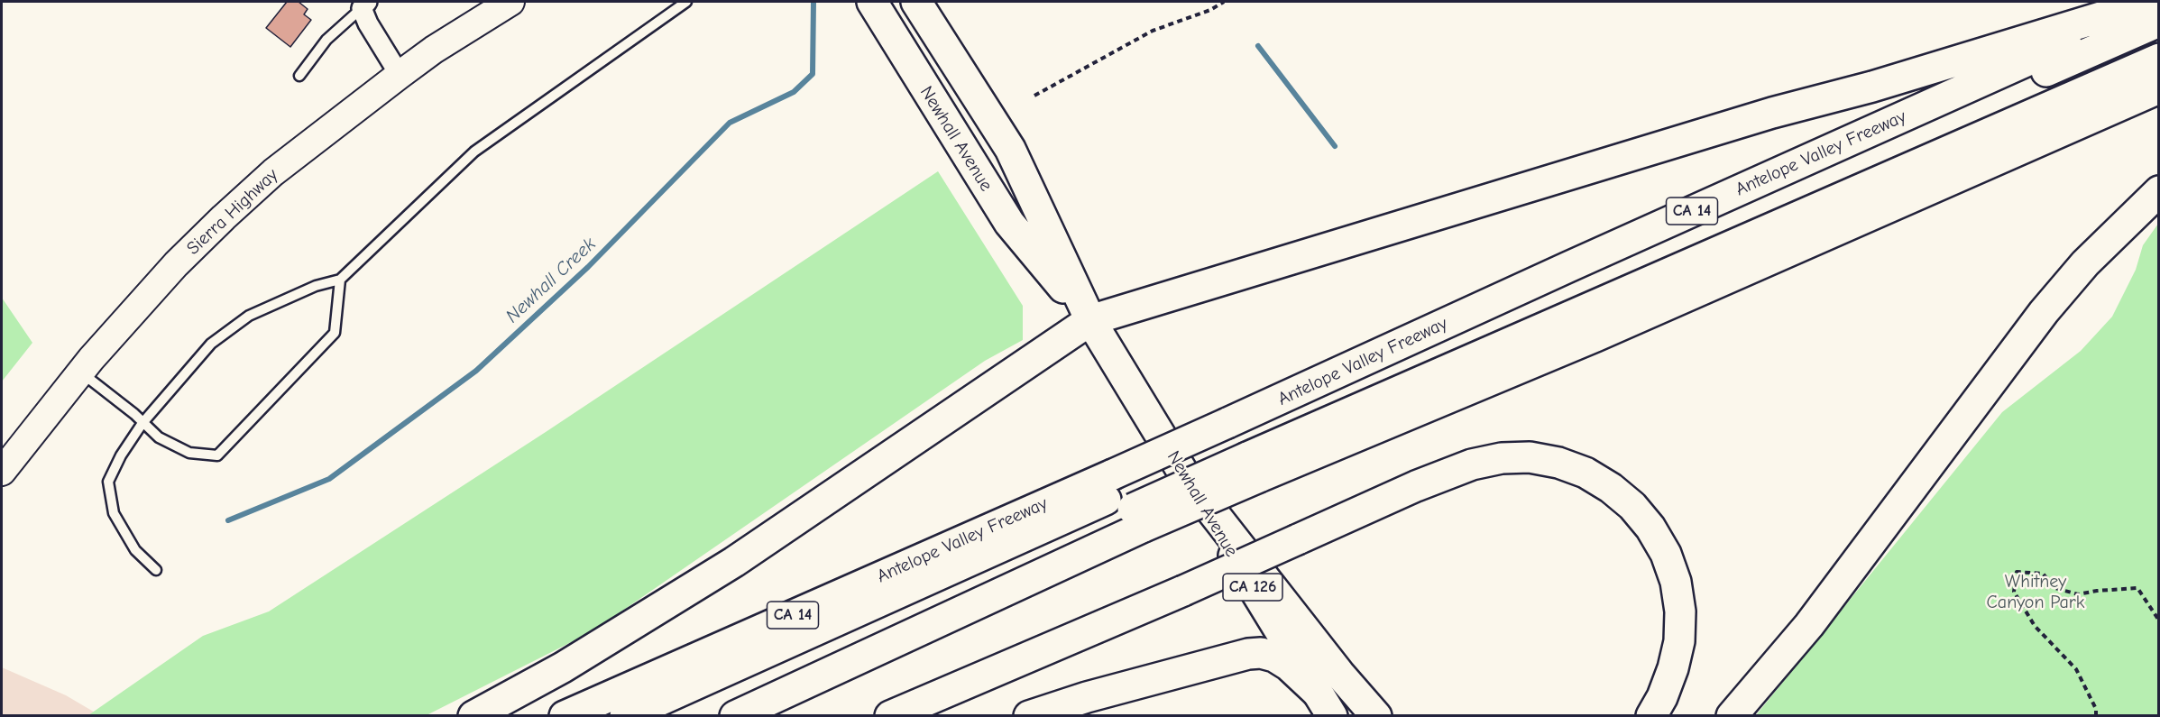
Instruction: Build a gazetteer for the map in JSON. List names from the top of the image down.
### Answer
{
  "streets": {
    "main road": [
      "Newhall Avenue",
      "Antelope Valley Freeway",
      "CA 14",
      "Sierra Highway",
      "CA 126"
    ]
  },
  "water": ["Newhall Creek"],
  "parks": ["Whitney Canyon Park"]
}
